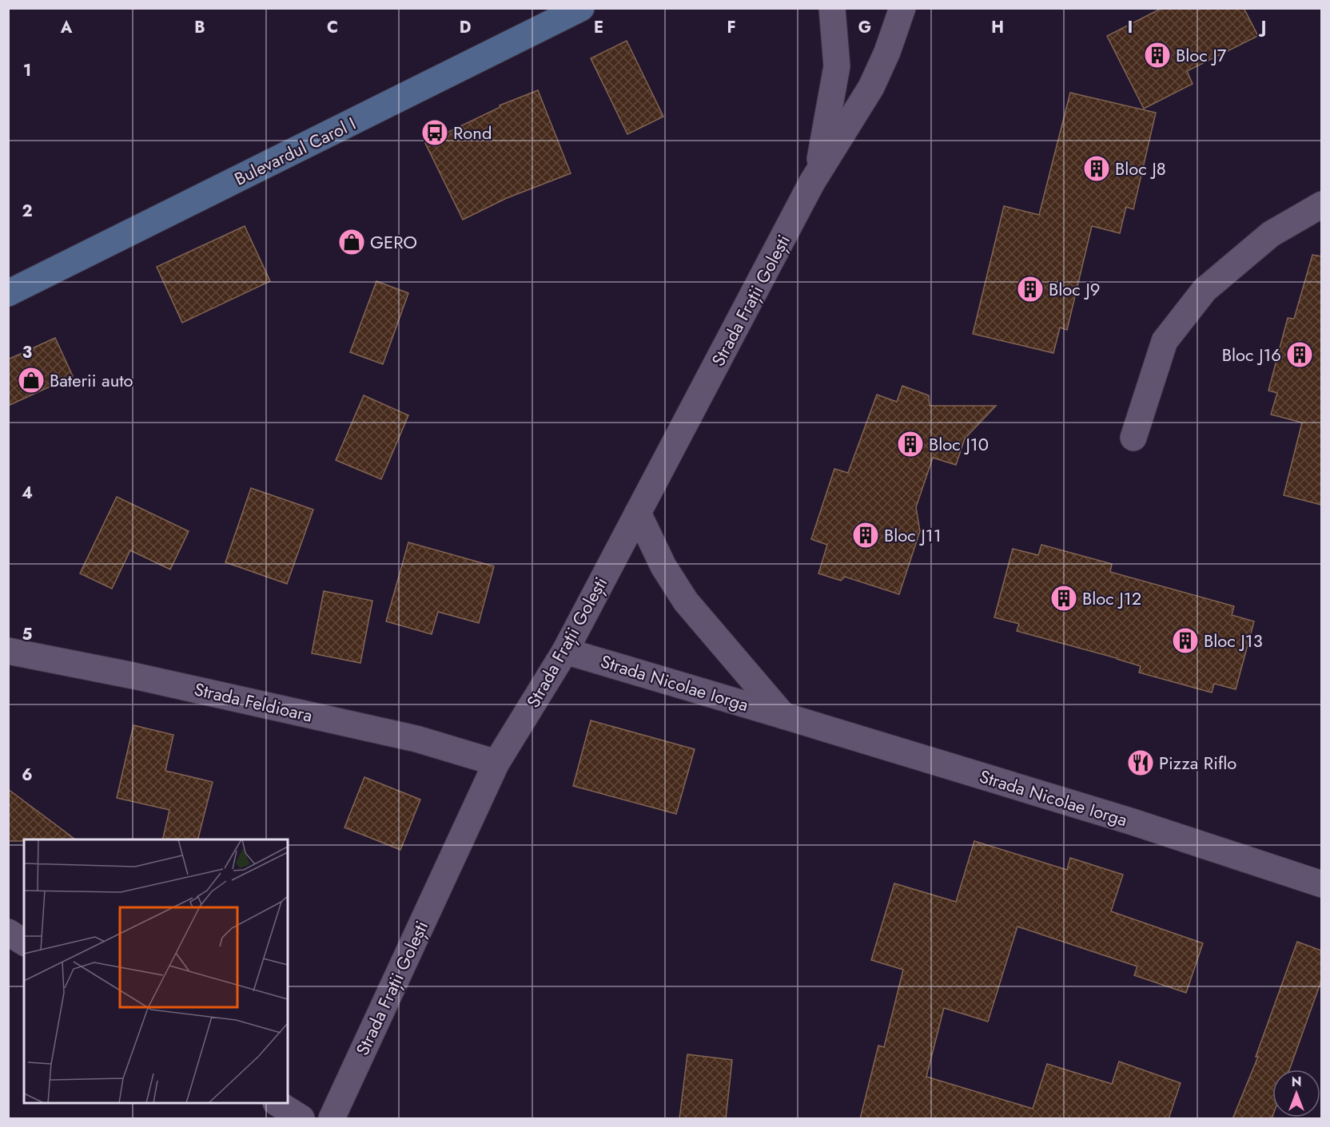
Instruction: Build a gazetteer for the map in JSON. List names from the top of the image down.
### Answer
{
  "streets": {
    "main road": ["Bulevardul Carol I"],
    "street": ["Strada Frații Golești", "Strada Nicolae Iorga", "Strada Feldioara"]
  },
  "crossings": [
    ["Strada Frații Golești", "Strada Nicolae Iorga"],
    ["Strada Frații Golești", "Strada Feldioara"]
  ],
  "places": {
    "building": [
      "Bloc J7",
      "Bloc J8",
      "Bloc J9",
      "Bloc J16",
      "Bloc J10",
      "Bloc J11",
      "Bloc J12",
      "Bloc J13"
    ],
    "bus stop": ["Rond"],
    "shop": ["GERO", "Baterii auto"],
    "restaurant": ["Pizza Riflo"]
  },
  "north": "top",
  "grid": {
    "columns": [
      "A",
      "B",
      "C",
      "D",
      "E",
      "F",
      "G",
      "H",
      "I",
      "J"
    ],
    "rows": [
      "1",
      "2",
      "3",
      "4",
      "5",
      "6"
    ]
  }
}
